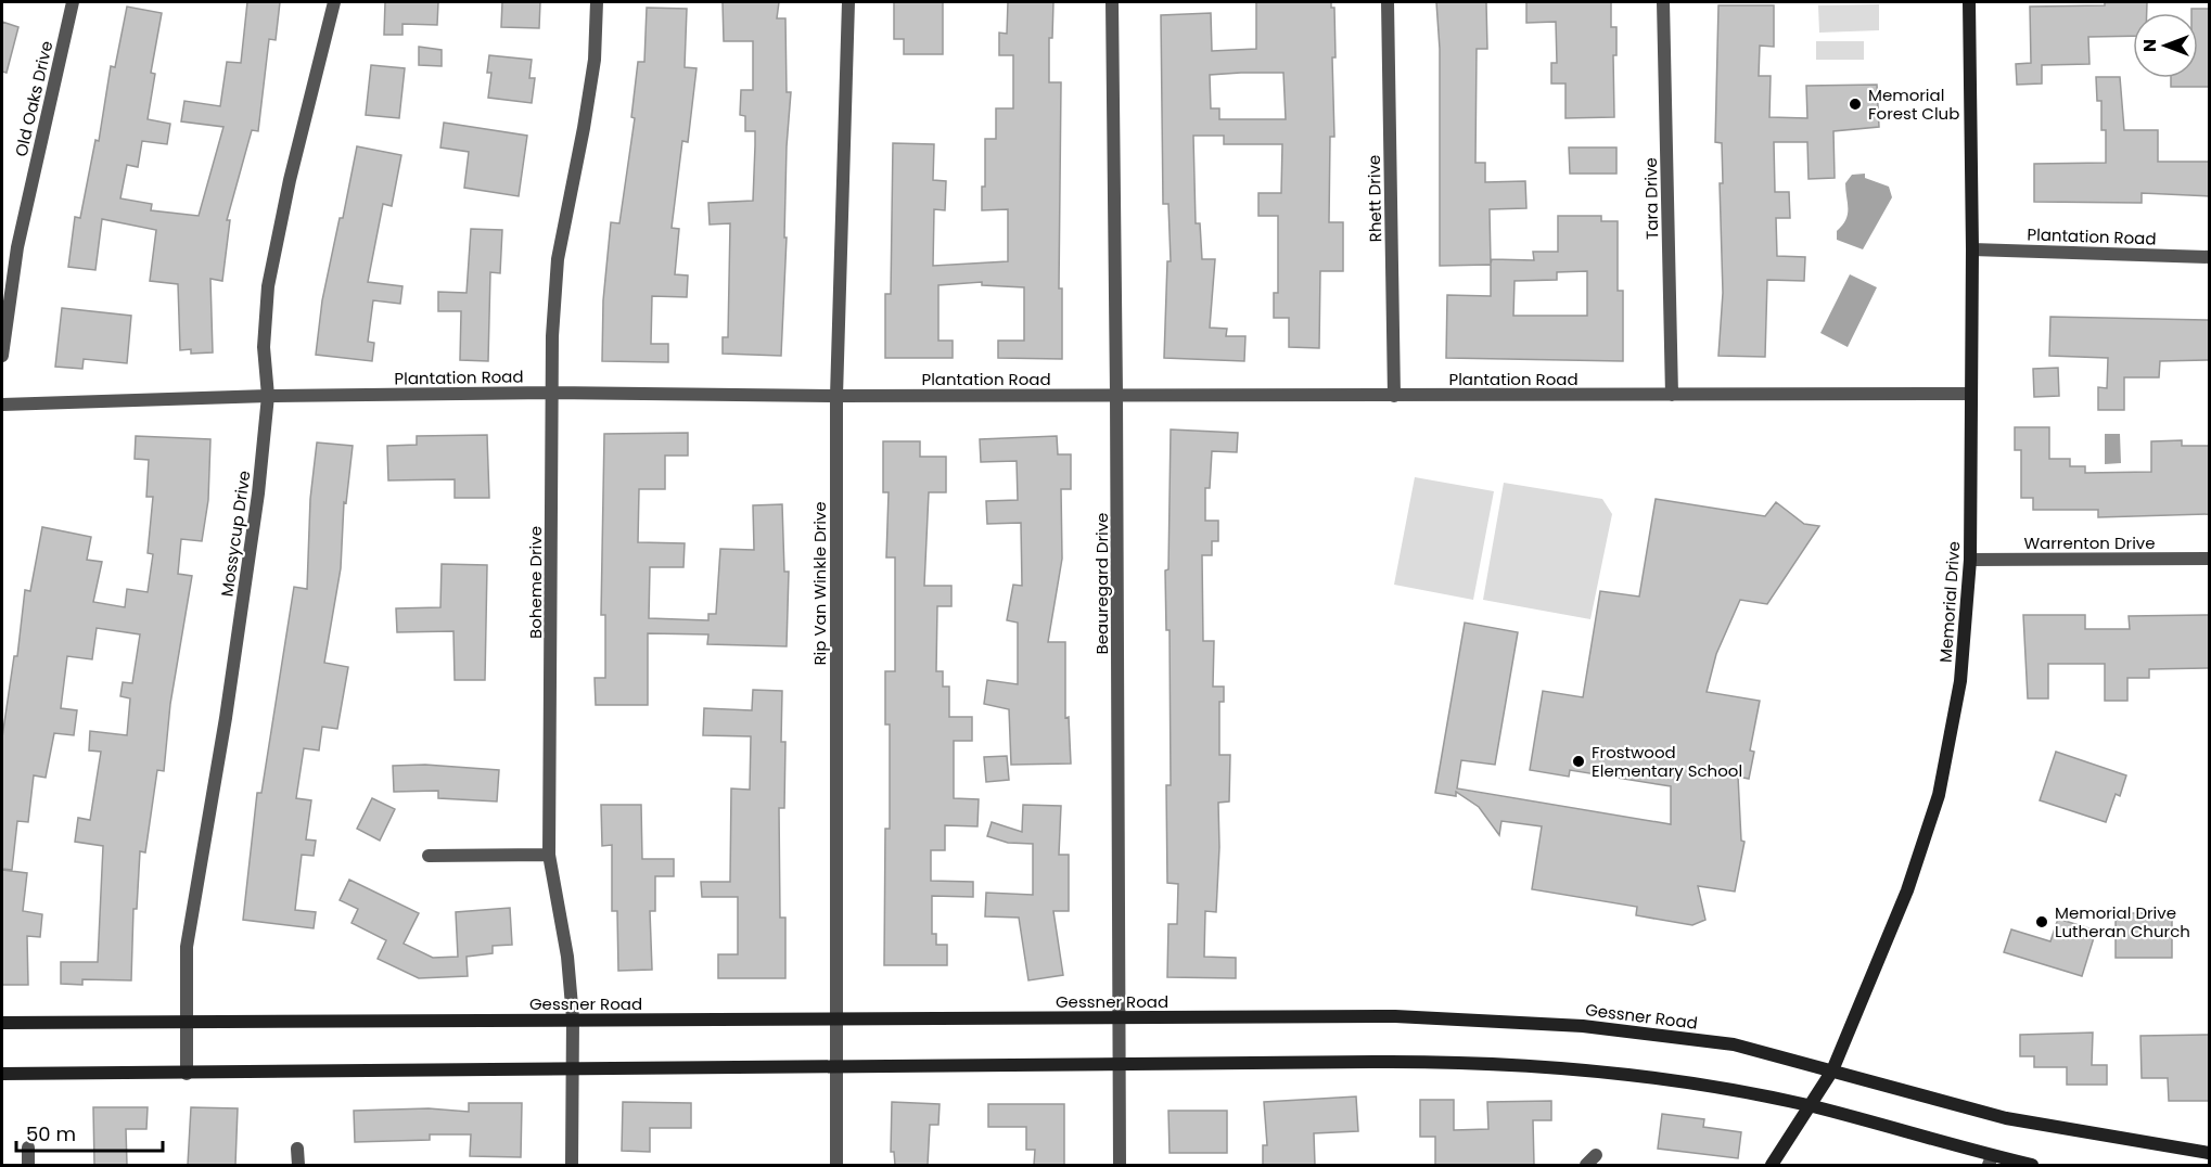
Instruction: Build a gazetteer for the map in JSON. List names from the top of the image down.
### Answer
{
  "streets": {
    "main road": ["Memorial Drive", "Gessner Road"],
    "street": [
      "Old Oaks Drive",
      "Rhett Drive",
      "Tara Drive",
      "Plantation Road",
      "Mossycup Drive",
      "Warrenton Drive",
      "Boheme Drive",
      "Rip Van Winkle Drive",
      "Beauregard Drive"
    ]
  },
  "crossings": [
    ["Rhett Drive", "Plantation Road"],
    ["Tara Drive", "Plantation Road"],
    ["Plantation Road", "Mossycup Drive"],
    ["Plantation Road", "Boheme Drive"],
    ["Plantation Road", "Rip Van Winkle Drive"],
    ["Plantation Road", "Beauregard Drive"],
    ["Plantation Road", "Memorial Drive"],
    ["Mossycup Drive", "Gessner Road"],
    ["Warrenton Drive", "Memorial Drive"],
    ["Boheme Drive", "Gessner Road"],
    ["Rip Van Winkle Drive", "Gessner Road"],
    ["Beauregard Drive", "Gessner Road"],
    ["Memorial Drive", "Gessner Road"]
  ],
  "places": ["Memorial Forest Club", "Frostwood Elementary School", "Memorial Drive Lutheran Church"],
  "scale_bar": "50 m",
  "north": "left"
}
